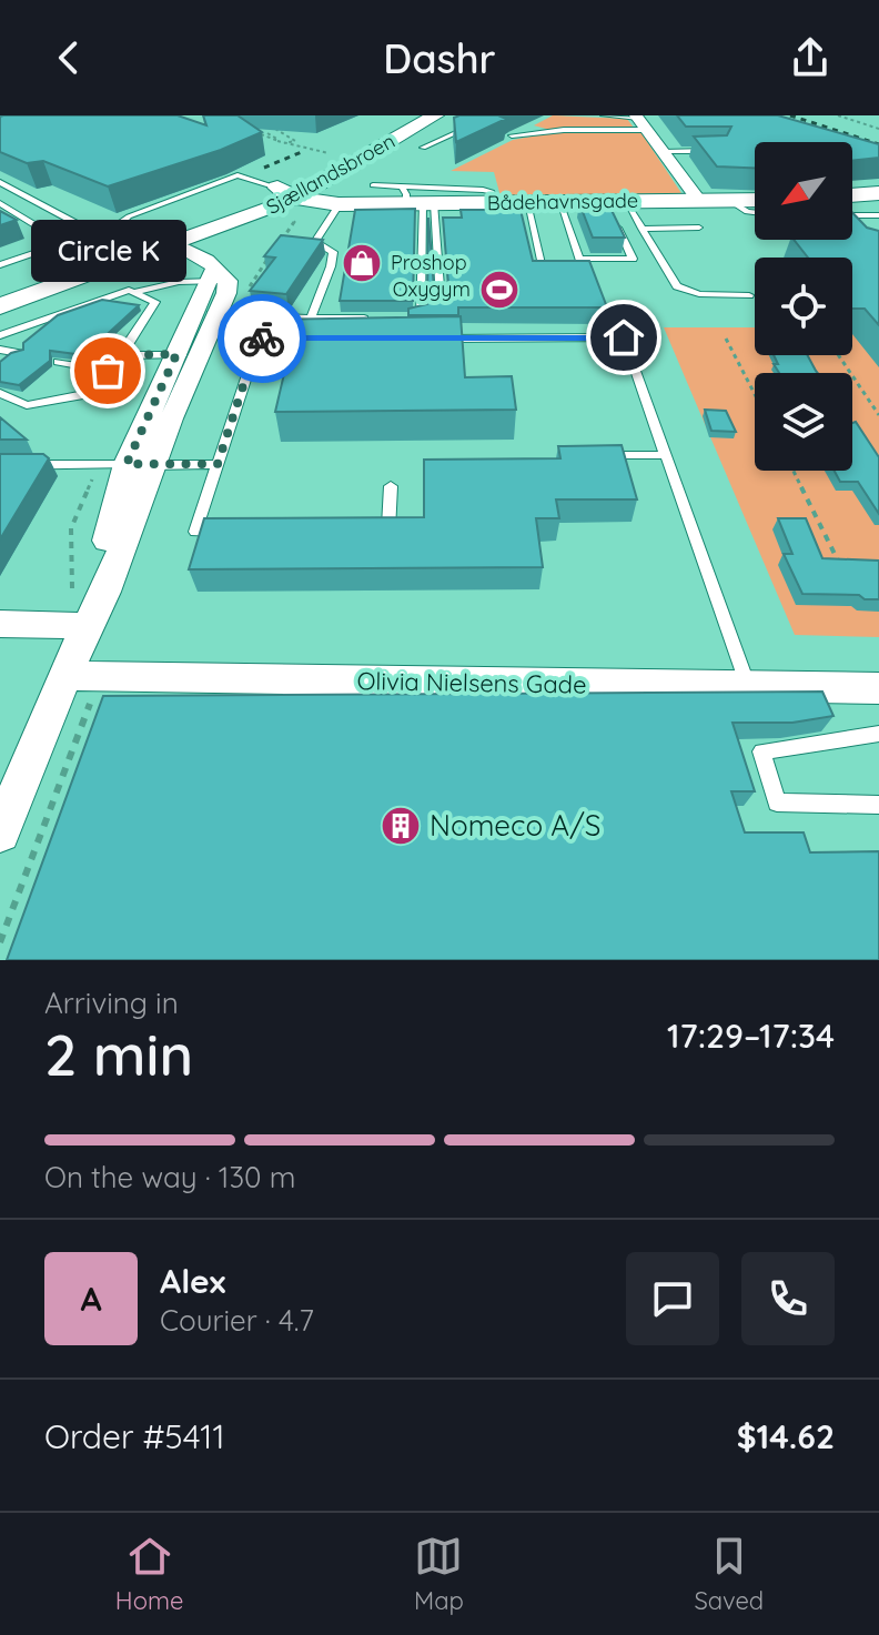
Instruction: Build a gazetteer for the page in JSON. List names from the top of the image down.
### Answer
{
  "streets": {
    "street": ["Sjællandsbroen", "Bådehavnsgade", "Olivia Nielsens Gade"]
  },
  "crossings": [
    ["Sjællandsbroen", "Bådehavnsgade"]
  ],
  "places": {
    "shop": ["Proshop"],
    "sports": ["Oxygym"],
    "other": ["Circle K"],
    "building": ["Nomeco A/S"]
  },
  "north": "bottom left",
  "page": {
    "header": "Dashr",
    "bubble": "Circle K",
    "heading": ["2 min", "Arriving in", "17:29–17:34"],
    "panel": [
      "Alex",
      "Courier · 4.7",
      "Order #5411",
      "$14.62"
    ],
    "bar": "On the way · 130 m",
    "round": "A",
    "tabs": ["Home", "Map", "Saved"]
  }
}
